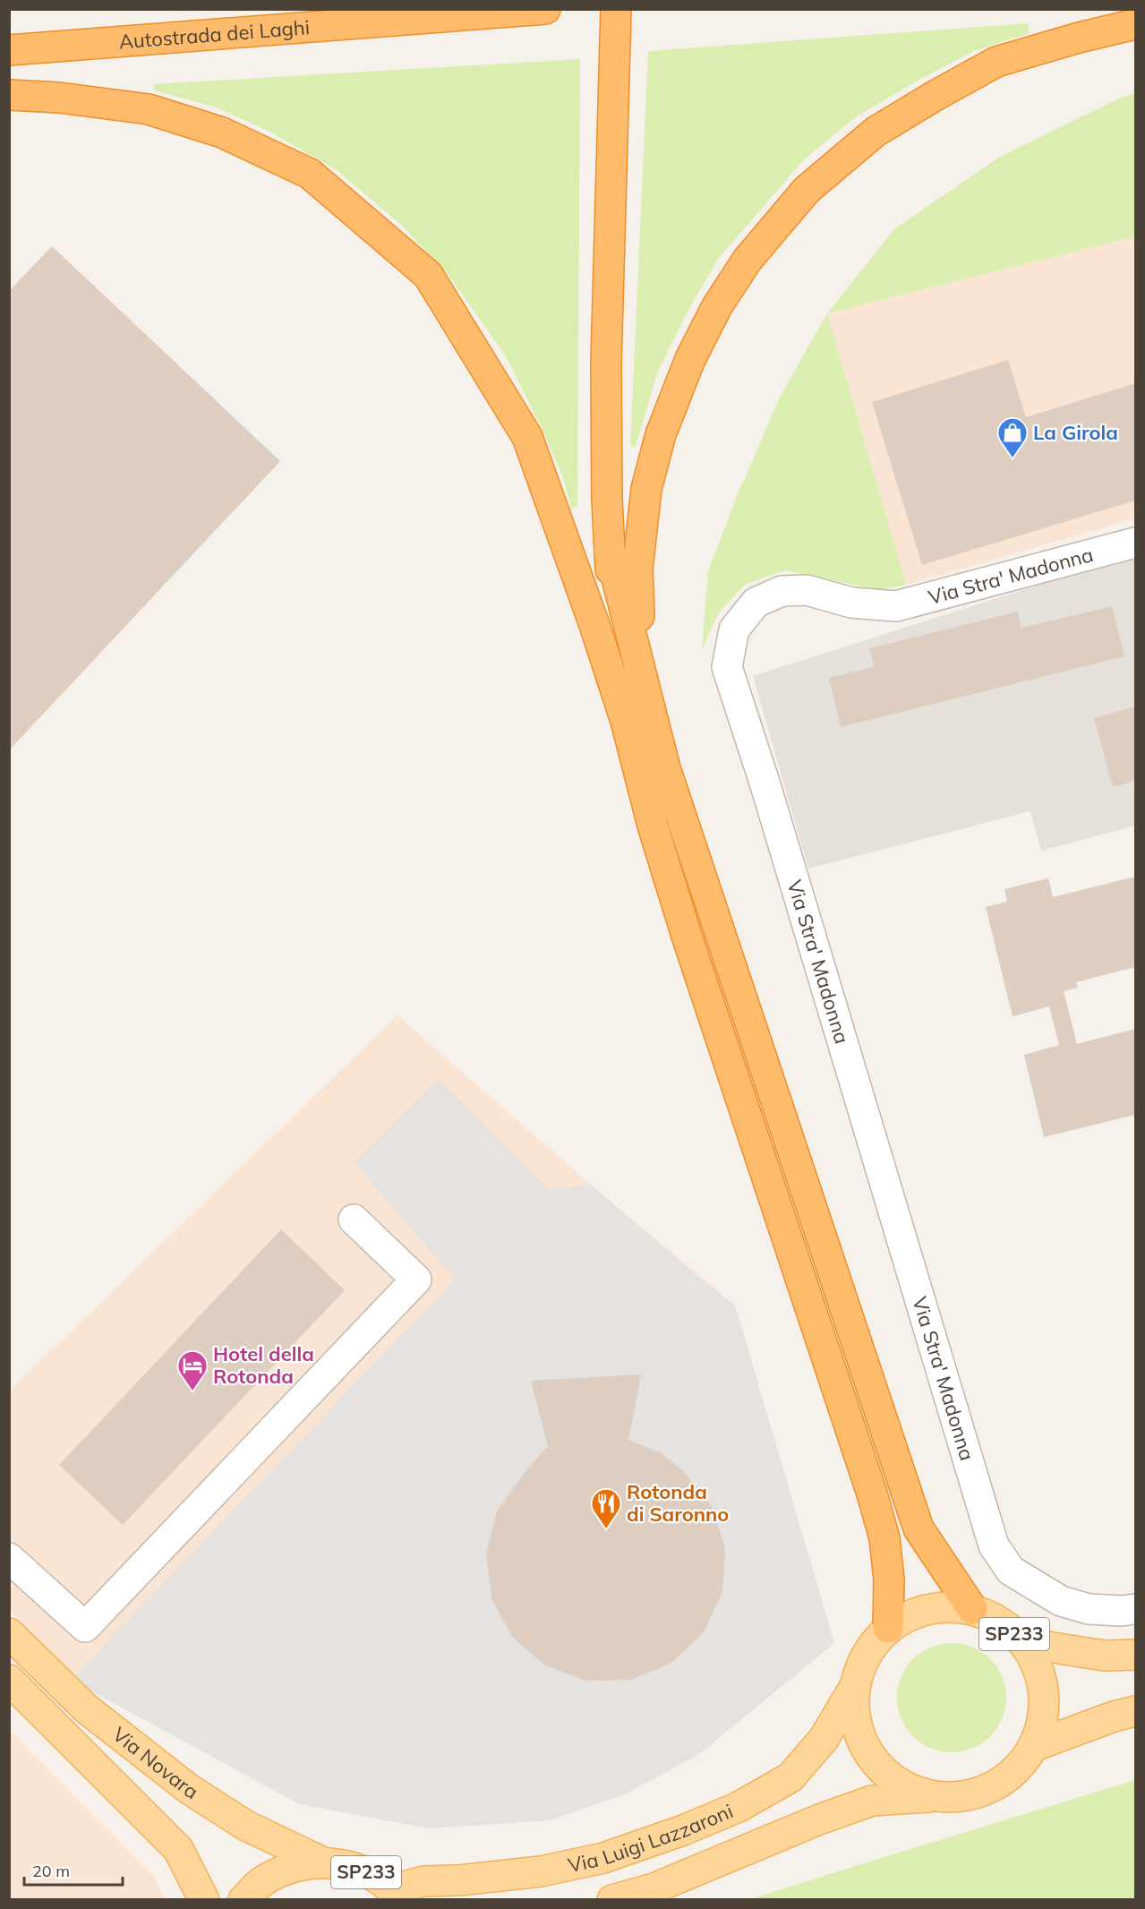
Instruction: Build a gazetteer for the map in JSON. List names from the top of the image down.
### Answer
{
  "streets": {
    "highway": ["Autostrada dei Laghi"],
    "main road": ["SP233", "Via Novara", "Via Luigi Lazzaroni"],
    "street": ["Via Stra' Madonna"]
  },
  "crossings": [
    ["SP233", "Via Novara"],
    ["SP233", "Via Luigi Lazzaroni"]
  ],
  "places": {
    "shop": ["La Girola"],
    "hotel": ["Hotel della Rotonda"],
    "restaurant": ["Rotonda di Saronno"]
  },
  "scale_bar": "20 m"
}
